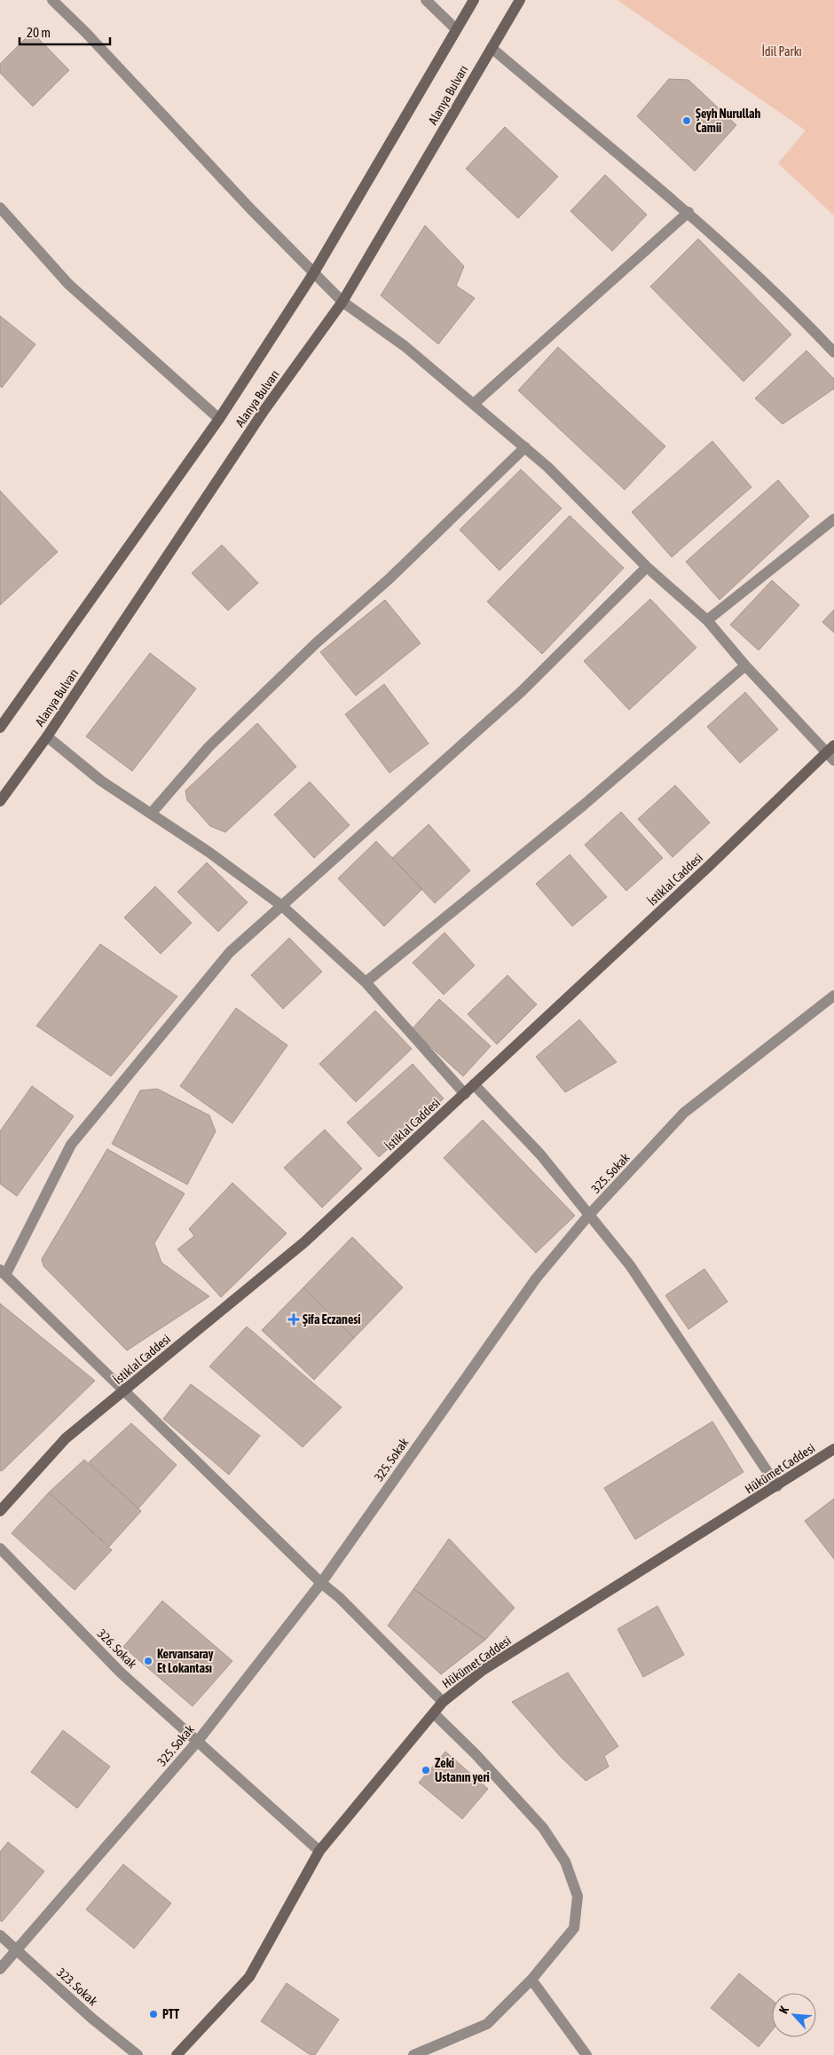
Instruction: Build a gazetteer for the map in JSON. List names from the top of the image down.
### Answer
{
  "streets": {
    "street": [
      "Alanya Bulvarı",
      "İstiklal Caddesi",
      "325. Sokak",
      "Hükümet Caddesi",
      "326. Sokak",
      "323. Sokak"
    ]
  },
  "crossings": [
    ["325. Sokak", "326. Sokak"],
    ["325. Sokak", "323. Sokak"],
    ["Hükümet Caddesi", "326. Sokak"]
  ],
  "parks": ["İdil Parkı"],
  "places": {
    "other": [
      "Şeyh Nurullah Camii",
      "Kervansaray Et Lokantası",
      "Zeki Ustanın yeri",
      "PTT"
    ],
    "health": ["Şifa Eczanesi"]
  },
  "scale_bar": "20 m",
  "north": "top left"
}
